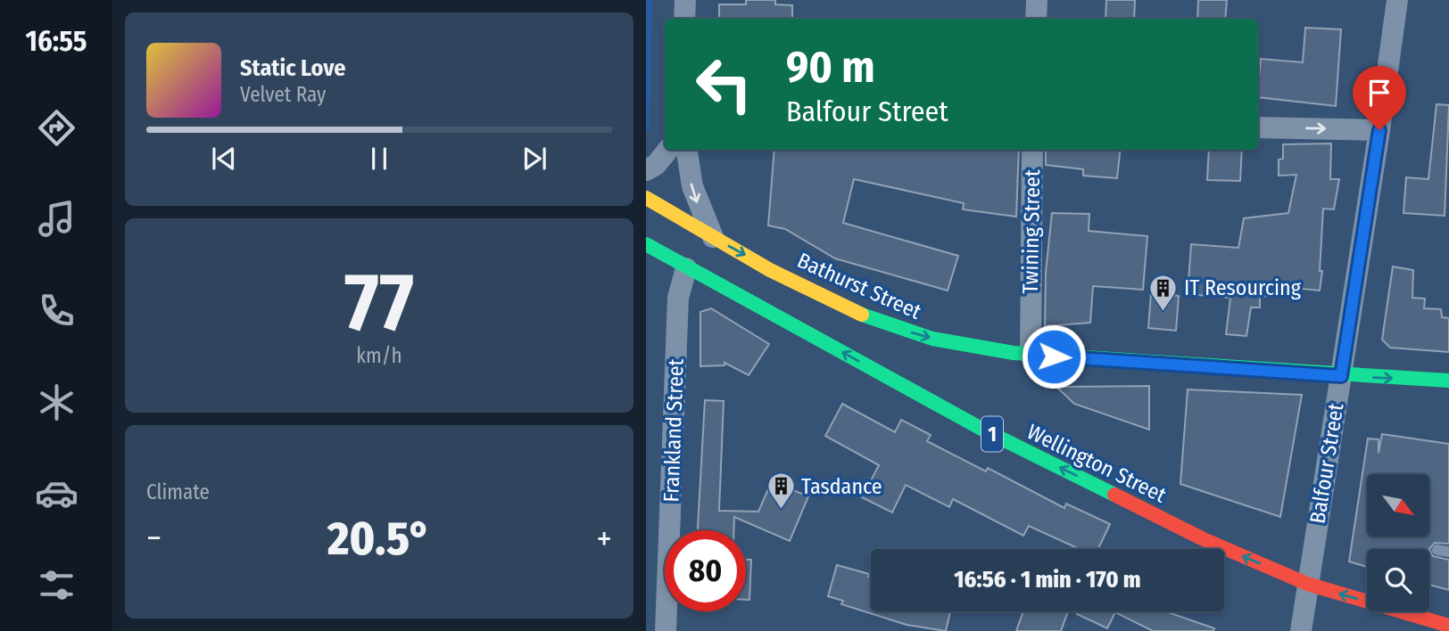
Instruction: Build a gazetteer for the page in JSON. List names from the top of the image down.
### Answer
{
  "streets": {
    "highway": ["Bathurst Street", "1", "Wellington Street"],
    "street": ["Twining Street", "Frankland Street", "Balfour Street"]
  },
  "crossings": [
    ["Twining Street", "Bathurst Street"],
    ["Bathurst Street", "Balfour Street"],
    ["Frankland Street", "Wellington Street"],
    ["Wellington Street", "Balfour Street"]
  ],
  "one_way": ["Bathurst Street", "Wellington Street"],
  "places": {
    "building": ["IT Resourcing", "Tasdance"]
  },
  "north": "bottom right",
  "page": {
    "tabs": "16:55",
    "turn": ["90 m", "Balfour Street"],
    "song": ["Static Love", "Velvet Ray"],
    "tile": [
      ["77", "km/h"],
      "Climate"
    ],
    "heat": ["−", "20.5°", "+"],
    "limit": "80",
    "trip": "16:56 · 1 min · 170 m"
  }
}
